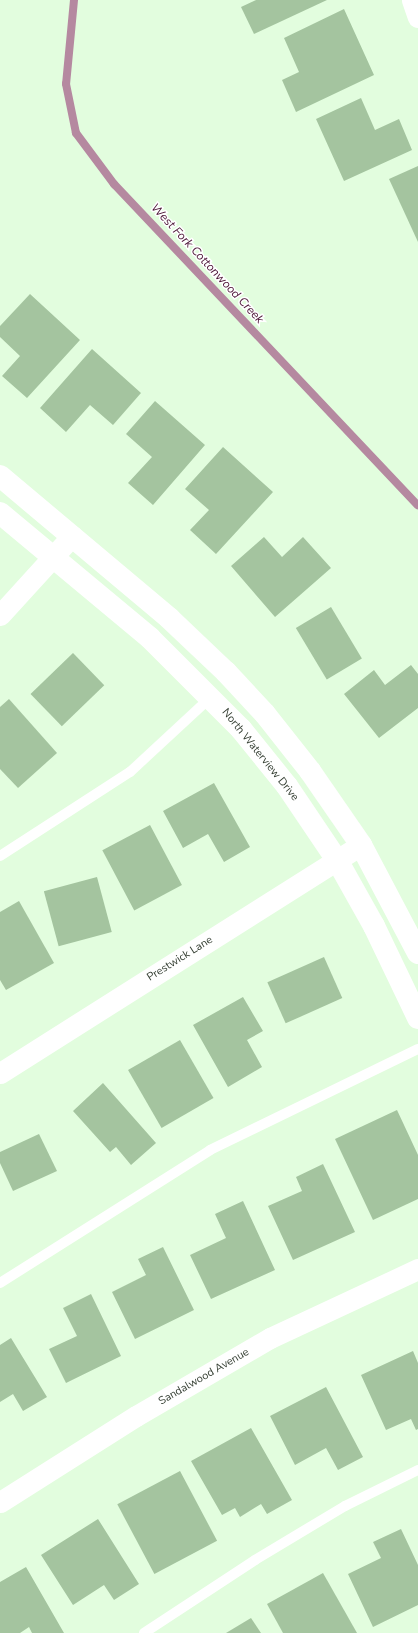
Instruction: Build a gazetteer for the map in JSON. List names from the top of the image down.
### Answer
{
  "streets": {
    "street": ["North Waterview Drive", "Prestwick Lane", "Sandalwood Avenue"]
  },
  "crossings": [
    ["North Waterview Drive", "Prestwick Lane"]
  ],
  "water": ["West Fork Cottonwood Creek"]
}
